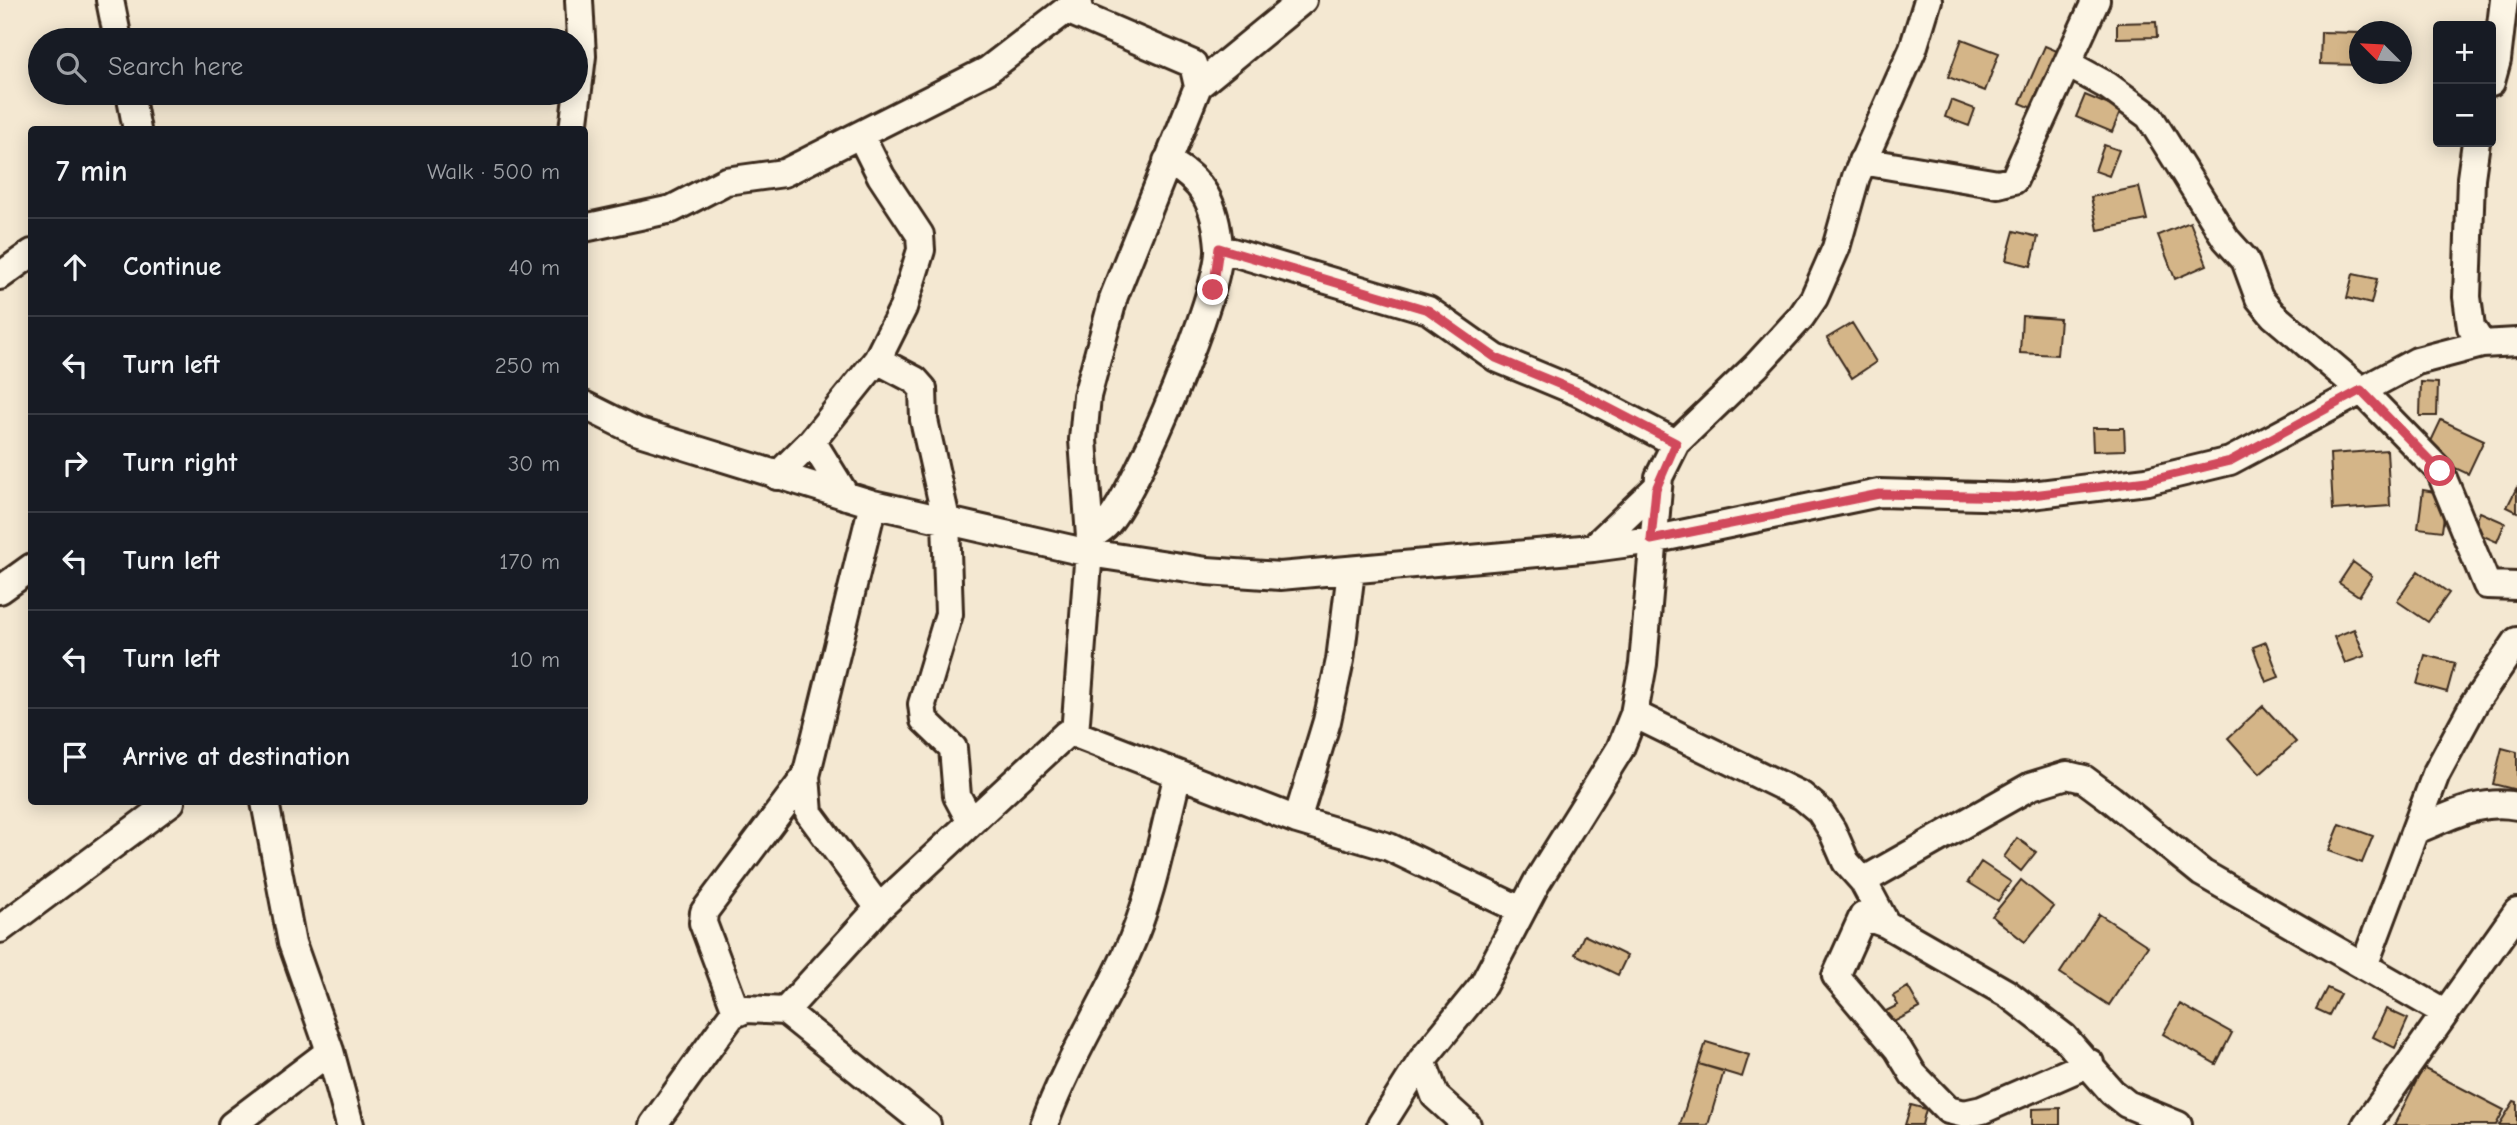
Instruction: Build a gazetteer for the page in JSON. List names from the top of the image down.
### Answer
{
  "north": "top left",
  "page": {
    "map_buttons": ["+", "−"],
    "search": "Search here",
    "heading": ["7 min", "Walk · 500 m"],
    "list": [
      ["Continue", "40 m"],
      ["Turn left", "250 m"],
      ["Turn right", "30 m"],
      ["Turn left", "170 m"],
      ["Turn left", "10 m"],
      "Arrive at destination"
    ]
  }
}
